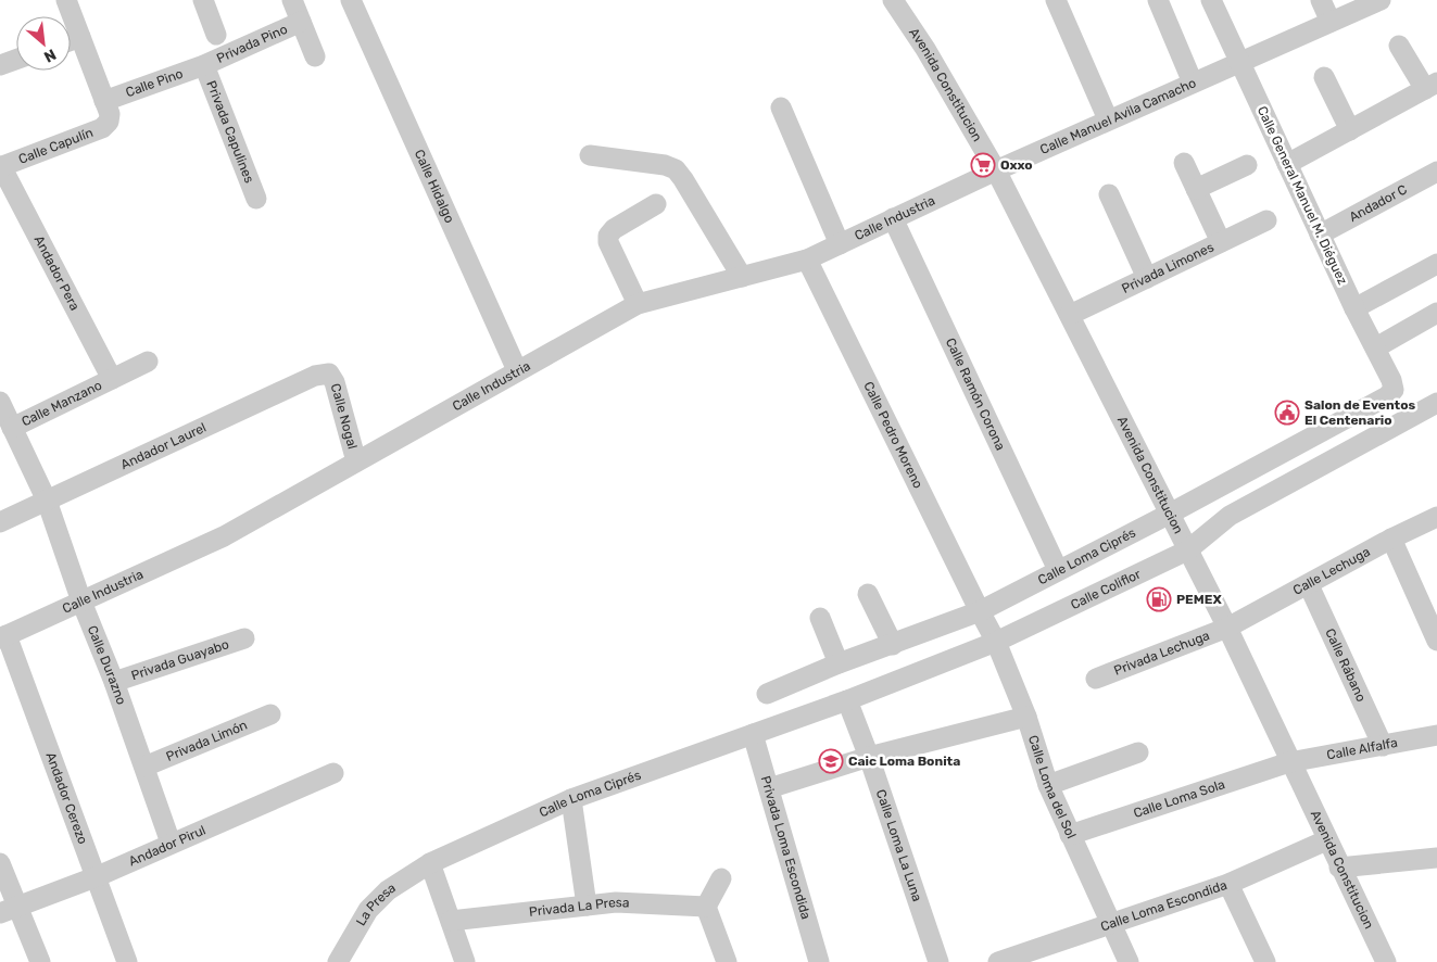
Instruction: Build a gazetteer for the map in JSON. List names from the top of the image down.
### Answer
{
  "streets": {
    "street": [
      "Privada Pino",
      "Calle Pino",
      "Avenida Constitucion",
      "Calle Manuel Avila Camacho",
      "Privada Capulines",
      "Calle Capulín",
      "Calle Hidalgo",
      "Calle General Manuel M. Diéguez",
      "Andador C",
      "Calle Industria",
      "Privada Limones",
      "Andador Pera",
      "Calle Ramón Corona",
      "Calle Manzano",
      "Calle Nogal",
      "Calle Pedro Moreno",
      "Andador Laurel",
      "Calle Loma Ciprés",
      "Calle Lechuga",
      "Calle Coliflor",
      "Privada Lechuga",
      "Privada Guayabo",
      "Calle Durazno",
      "Calle Rábano",
      "Privada Limón",
      "Calle Alfalfa",
      "Calle Loma del Sol",
      "Andador Cerezo",
      "Calle Loma Sola",
      "Andador Pirul",
      "Calle Loma La Luna",
      "Privada Loma Escondida",
      "Calle Loma Escondida",
      "La Presa",
      "Privada La Presa"
    ]
  },
  "crossings": [
    ["Privada Pino", "Calle Pino"],
    ["Privada Pino", "Privada Capulines"],
    ["Calle Pino", "Privada Capulines"],
    ["Calle Pino", "Calle Capulín"],
    ["Avenida Constitucion", "Calle Manuel Avila Camacho"],
    ["Avenida Constitucion", "Calle Industria"],
    ["Avenida Constitucion", "Privada Limones"],
    ["Avenida Constitucion", "Calle Loma Ciprés"],
    ["Avenida Constitucion", "Calle Lechuga"],
    ["Avenida Constitucion", "Calle Coliflor"],
    ["Avenida Constitucion", "Privada Lechuga"],
    ["Avenida Constitucion", "Calle Alfalfa"],
    ["Avenida Constitucion", "Calle Loma Sola"],
    ["Avenida Constitucion", "Calle Loma Escondida"],
    ["Calle Manuel Avila Camacho", "Calle General Manuel M. Diéguez"],
    ["Calle Manuel Avila Camacho", "Calle Industria"],
    ["Calle Capulín", "Andador Pera"],
    ["Calle Hidalgo", "Calle Industria"],
    ["Calle General Manuel M. Diéguez", "Andador C"],
    ["Calle General Manuel M. Diéguez", "Calle Loma Ciprés"],
    ["Calle Industria", "Calle Ramón Corona"],
    ["Calle Industria", "Calle Nogal"],
    ["Calle Industria", "Calle Pedro Moreno"],
    ["Calle Industria", "Calle Durazno"],
    ["Calle Industria", "Andador Cerezo"],
    ["Andador Pera", "Calle Manzano"],
    ["Calle Ramón Corona", "Calle Loma Ciprés"],
    ["Calle Manzano", "Calle Durazno"],
    ["Calle Nogal", "Andador Laurel"],
    ["Calle Pedro Moreno", "Calle Loma Ciprés"],
    ["Calle Pedro Moreno", "Calle Loma del Sol"],
    ["Andador Laurel", "Calle Durazno"],
    ["Calle Loma Ciprés", "Calle Coliflor"],
    ["Calle Loma Ciprés", "Calle Loma del Sol"],
    ["Calle Loma Ciprés", "Privada Loma Escondida"],
    ["Calle Loma Ciprés", "La Presa"],
    ["Calle Lechuga", "Privada Lechuga"],
    ["Calle Lechuga", "Calle Rábano"],
    ["Calle Coliflor", "Calle Loma del Sol"],
    ["Calle Coliflor", "Calle Loma La Luna"],
    ["Calle Coliflor", "Privada Loma Escondida"],
    ["Privada Guayabo", "Calle Durazno"],
    ["Calle Durazno", "Privada Limón"],
    ["Calle Durazno", "Andador Pirul"],
    ["Calle Rábano", "Calle Alfalfa"],
    ["Calle Alfalfa", "Calle Loma Sola"],
    ["Calle Loma del Sol", "Calle Loma Sola"],
    ["Calle Loma del Sol", "Calle Loma Escondida"],
    ["Andador Cerezo", "Andador Pirul"]
  ],
  "places": {
    "supermarket": ["Oxxo"],
    "public building": ["Salon de Eventos El Centenario"],
    "fuel station": ["PEMEX"],
    "school or university": ["Caic Loma Bonita"]
  },
  "north": "bottom right"
}
